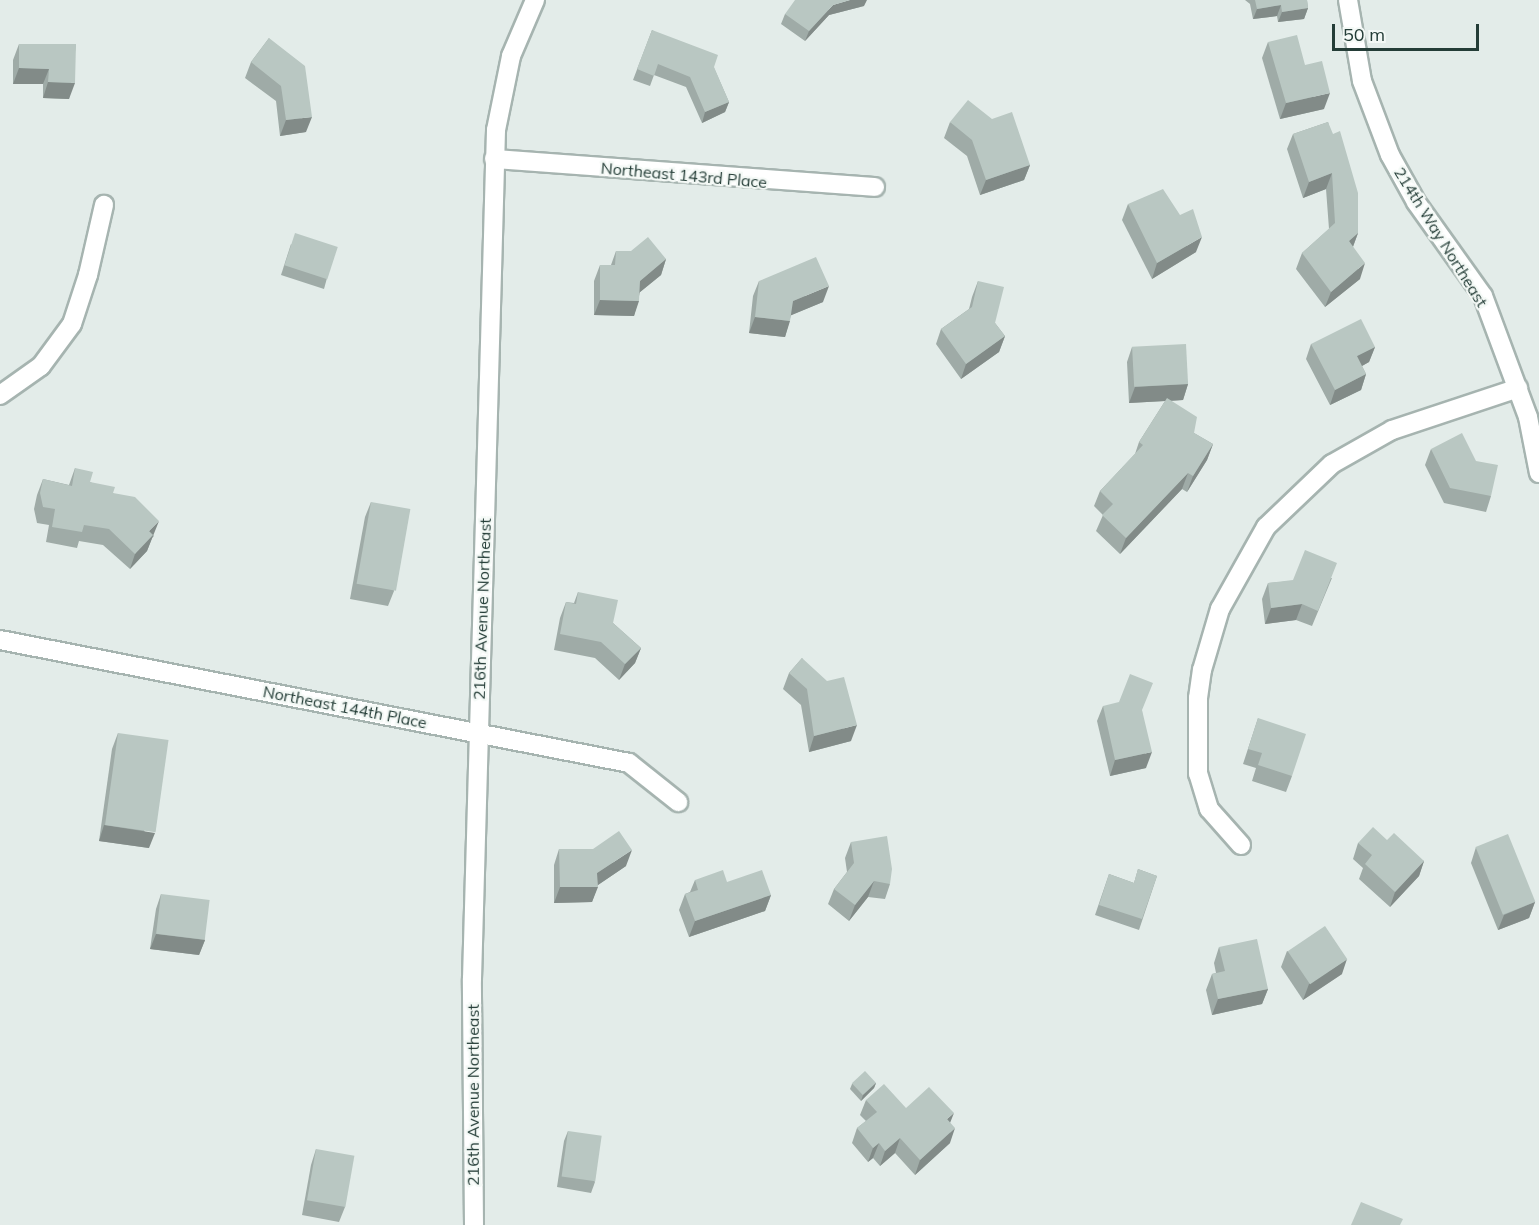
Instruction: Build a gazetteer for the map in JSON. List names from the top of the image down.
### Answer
{
  "streets": {
    "street": [
      "Northeast 143rd Place",
      "214th Way Northeast",
      "216th Avenue Northeast",
      "Northeast 144th Place"
    ]
  },
  "crossings": [
    ["Northeast 143rd Place", "216th Avenue Northeast"],
    ["216th Avenue Northeast", "Northeast 144th Place"]
  ],
  "scale_bar": "50 m"
}
